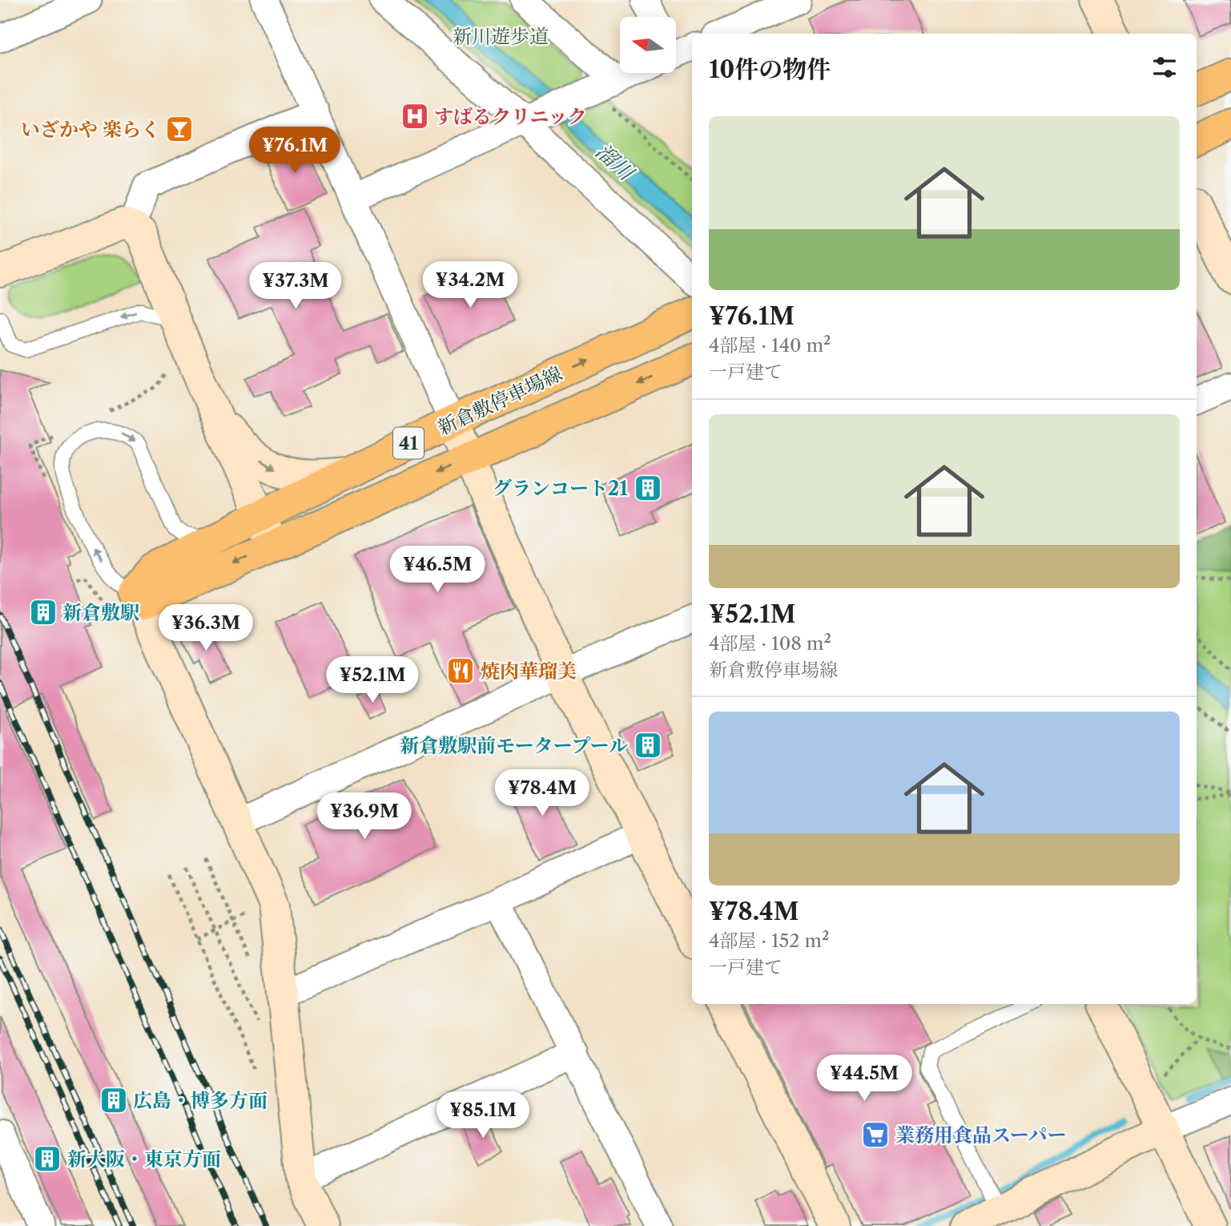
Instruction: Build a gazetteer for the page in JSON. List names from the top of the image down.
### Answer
{
  "streets": {
    "main road": ["新倉敷停車場線", "41"]
  },
  "water": ["溜川"],
  "parks": ["新川遊歩道"],
  "places": {
    "hospital": ["すばるクリニック"],
    "bar": ["いざかや 楽らく"],
    "building": [
      "グランコート21",
      "新倉敷駅",
      "新倉敷駅前モータープール",
      "広島・博多方面",
      "新大阪・東京方面"
    ],
    "restaurant": ["焼肉華瑠美"],
    "supermarket": ["業務用食品スーパー"]
  },
  "north": "left",
  "page": {
    "heading": "10件の物件",
    "list": [
      {
        "name": "¥76.1M",
        "note": "4部屋 · 140 m² · 一戸建て"
      },
      {
        "name": "¥52.1M",
        "note": "4部屋 · 108 m² · 新倉敷停車場線"
      },
      {
        "name": "¥78.4M",
        "note": "4部屋 · 152 m² · 一戸建て"
      }
    ],
    "price": [
      "¥76.1M",
      "¥34.2M",
      "¥37.3M",
      "¥46.5M",
      "¥36.3M",
      "¥52.1M",
      "¥78.4M",
      "¥36.9M",
      "¥44.5M",
      "¥85.1M"
    ]
  }
}
